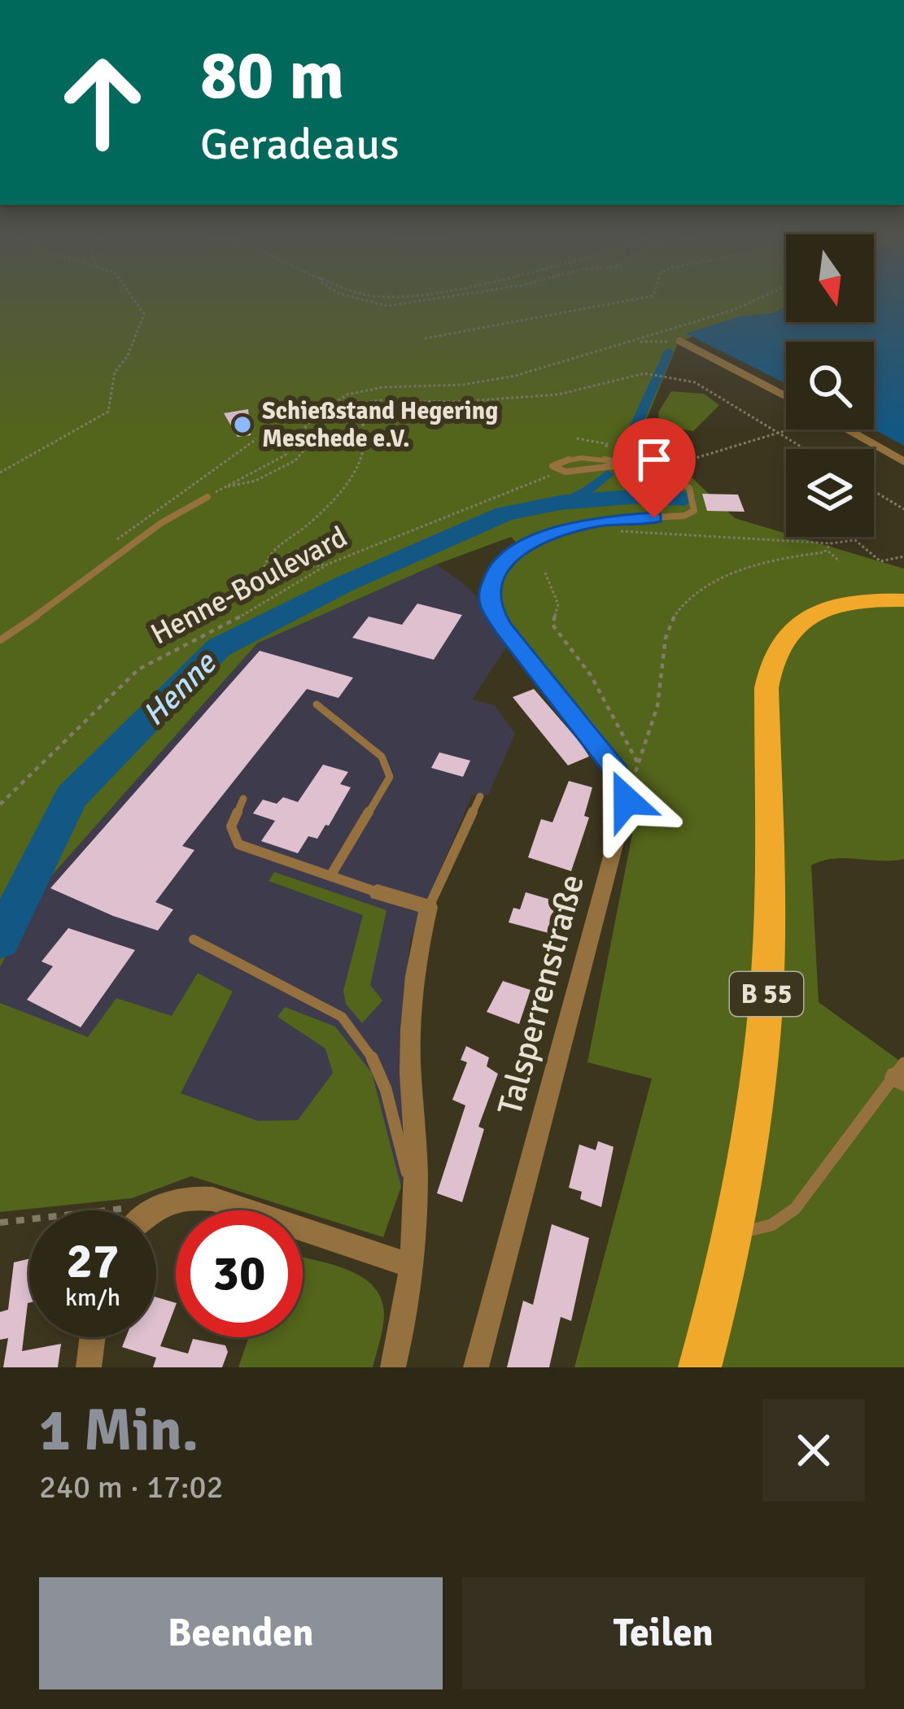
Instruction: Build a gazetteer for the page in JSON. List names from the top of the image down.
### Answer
{
  "streets": {
    "main road": ["B 55"],
    "street": ["Talsperrenstraße"],
    "path": ["Henne-Boulevard"]
  },
  "water": ["Henne"],
  "places": ["Schießstand Hegering Meschede e.V."],
  "north": "bottom",
  "page": {
    "turn": ["80 m", "Geradeaus"],
    "speed": "27 km/h",
    "limit": "30",
    "heading": ["1 Min.", "240 m · 17:02"],
    "buttons": ["Beenden", "Teilen"]
  }
}
